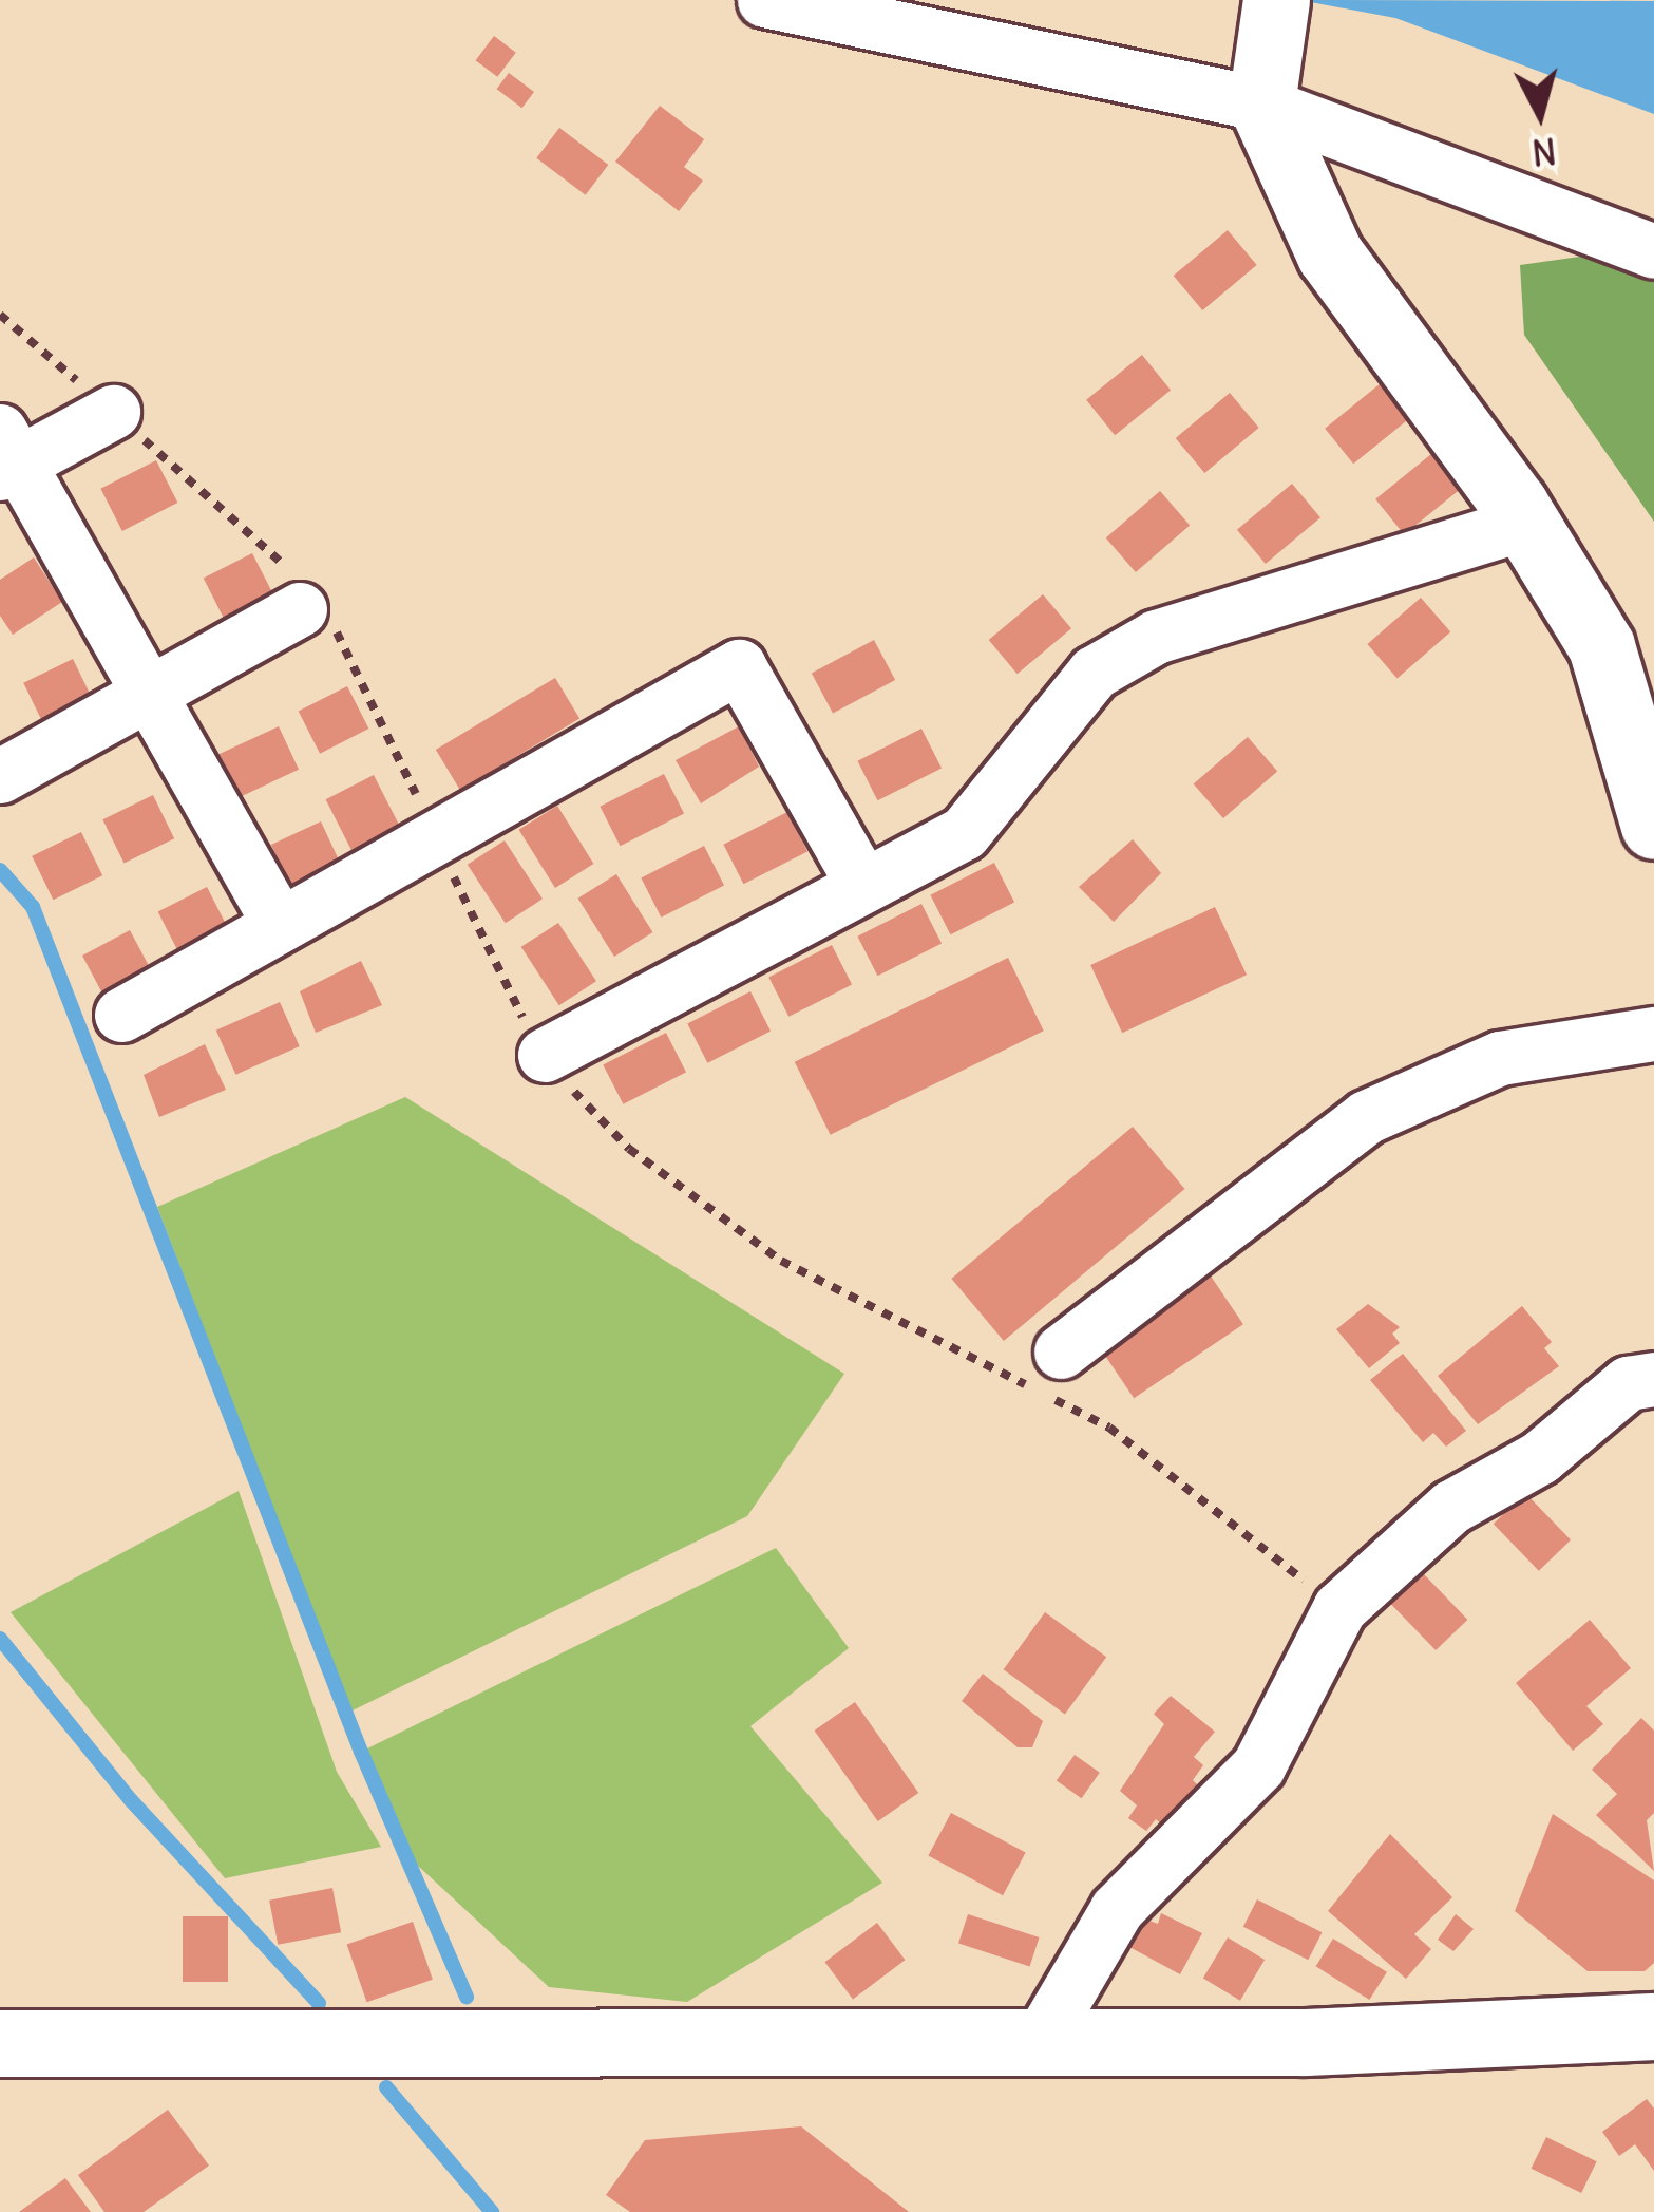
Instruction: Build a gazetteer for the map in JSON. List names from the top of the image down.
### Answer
{
  "north": "bottom"
}
